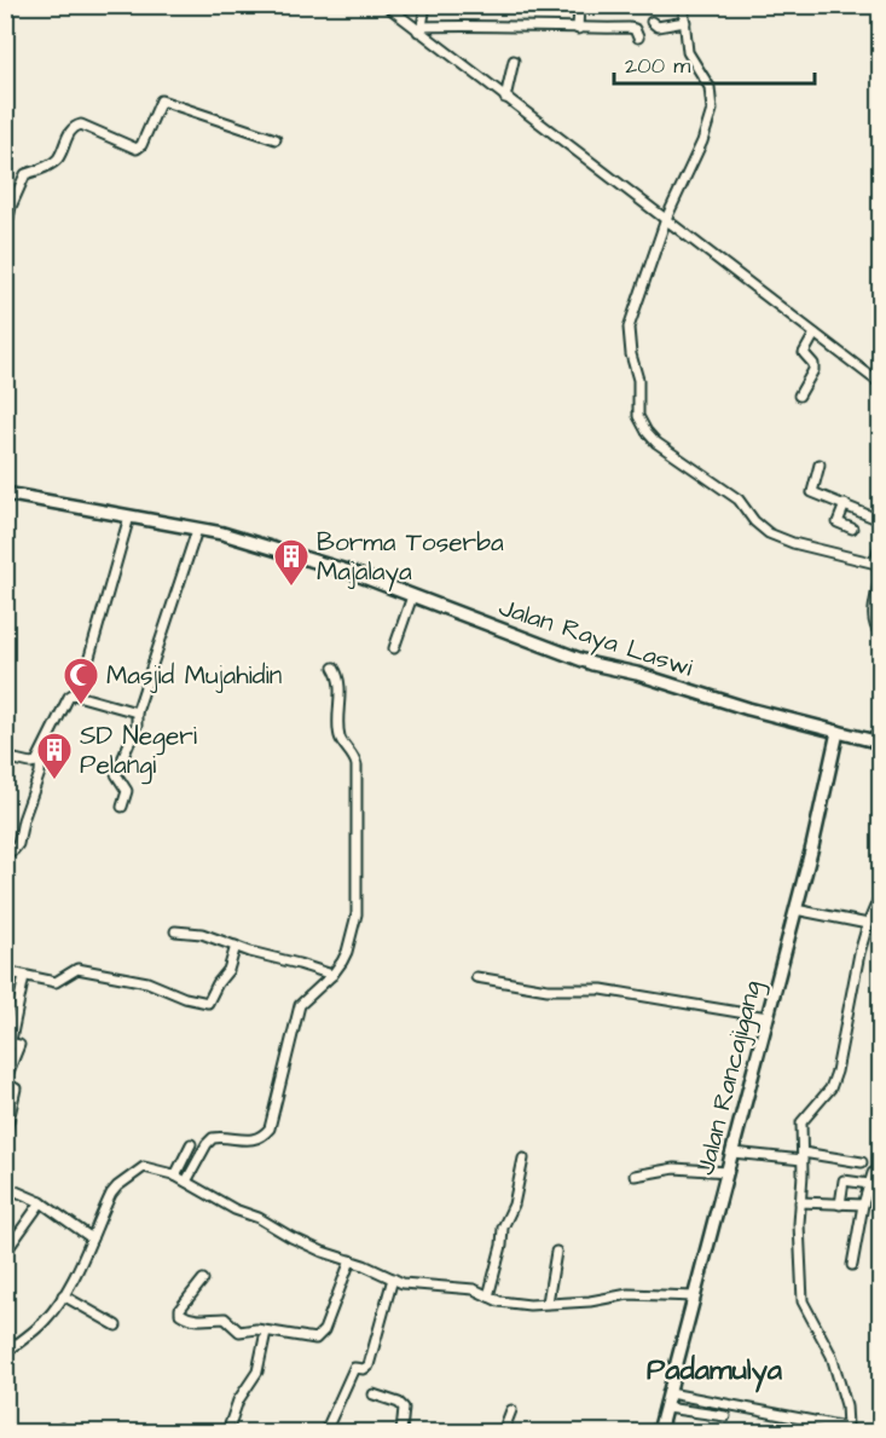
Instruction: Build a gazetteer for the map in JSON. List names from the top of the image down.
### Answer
{
  "streets": {
    "main road": ["Jalan Raya Laswi", "Jalan Rancajigang"]
  },
  "crossings": [
    ["Jalan Raya Laswi", "Jalan Rancajigang"]
  ],
  "districts": ["Padamulya"],
  "places": {
    "building": ["Borma Toserba Majalaya", "SD Negeri Pelangi"],
    "mosque": ["Masjid Mujahidin"]
  },
  "scale_bar": "200 m"
}
